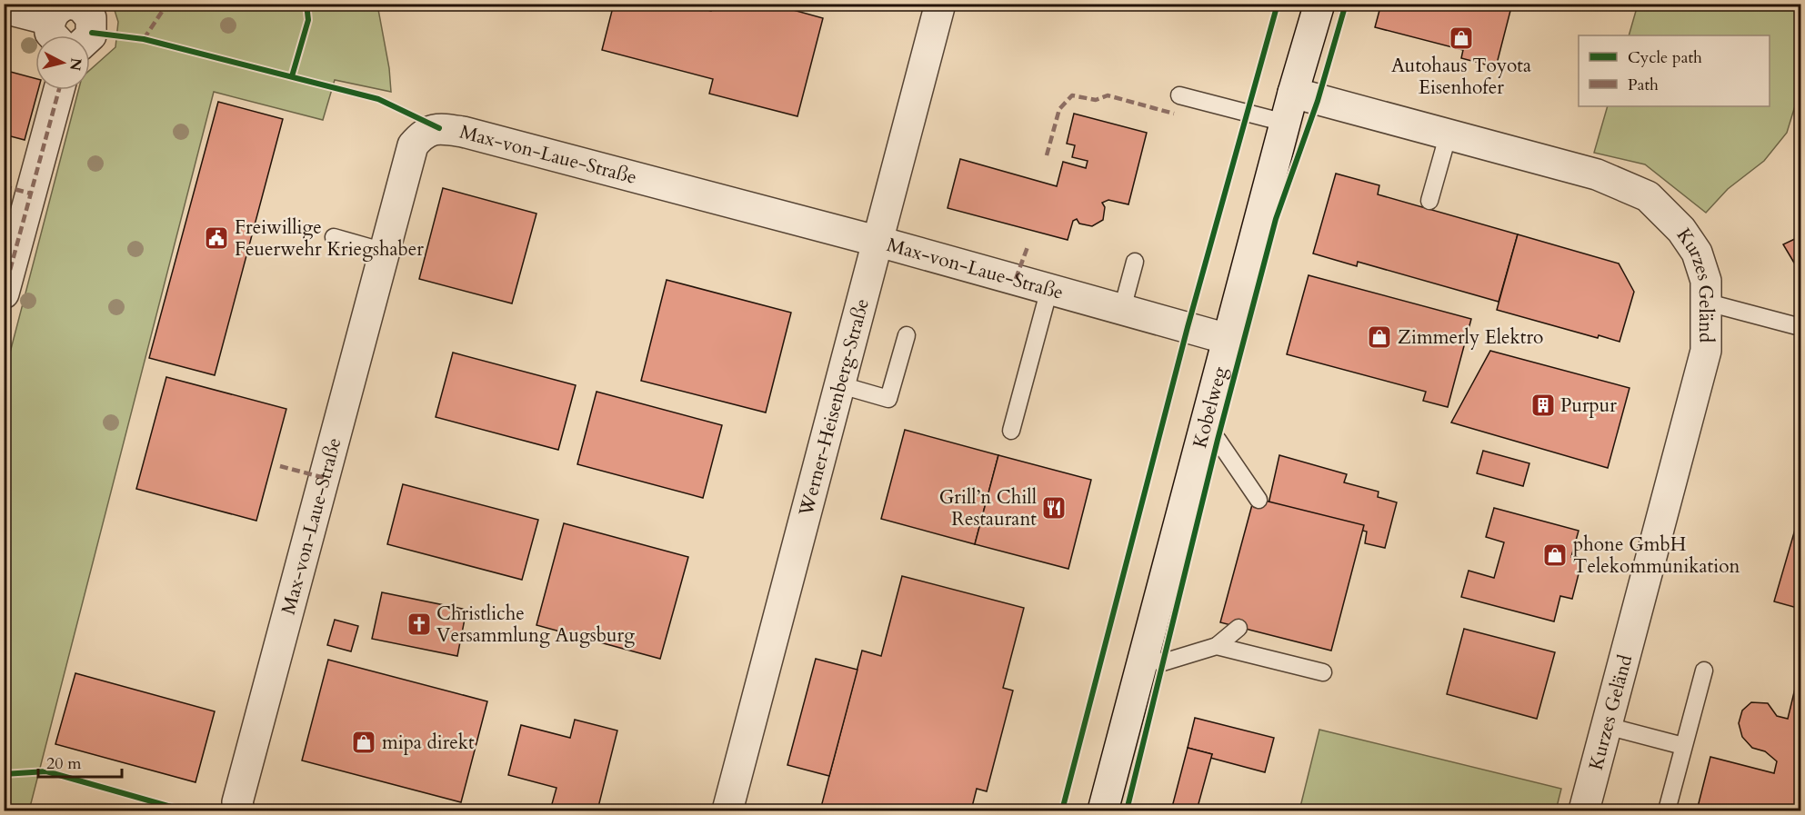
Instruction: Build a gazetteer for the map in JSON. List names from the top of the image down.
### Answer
{
  "streets": {
    "street": [
      "Max-von-Laue-Straße",
      "Kurzes Geländ",
      "Kobelweg",
      "Werner-Heisenberg-Straße"
    ]
  },
  "crossings": [
    ["Max-von-Laue-Straße", "Kobelweg"],
    ["Max-von-Laue-Straße", "Werner-Heisenberg-Straße"],
    ["Kurzes Geländ", "Kobelweg"]
  ],
  "places": {
    "shop": [
      "Autohaus Toyota Eisenhofer",
      "Zimmerly Elektro",
      "phone GmbH Telekommunikation",
      "mipa direkt"
    ],
    "public building": ["Freiwillige Feuerwehr Kriegshaber"],
    "building": ["Purpur"],
    "restaurant": ["Grill’n Chill Restaurant"],
    "church": ["Christliche Versammlung Augsburg"]
  },
  "legend": ["Cycle path", "Path"],
  "scale_bar": "20 m",
  "north": "right"
}
